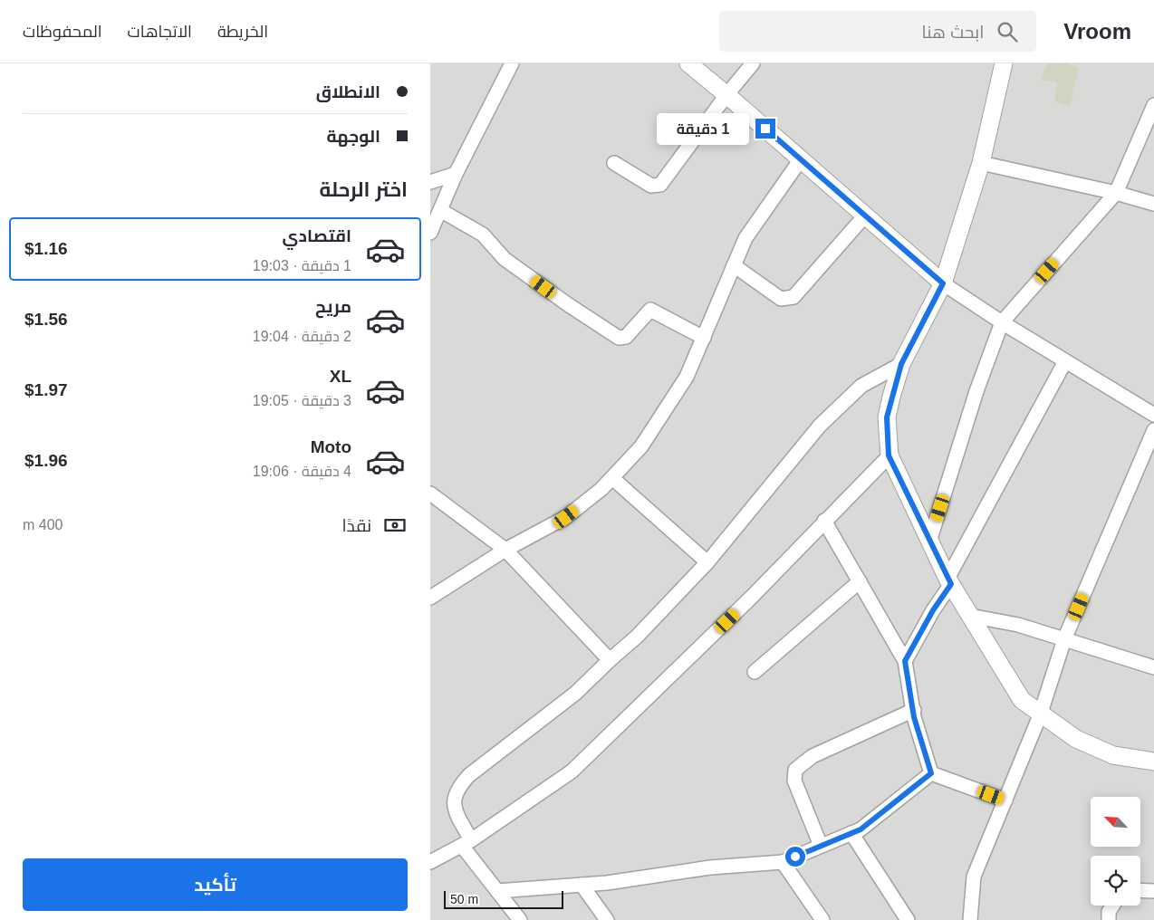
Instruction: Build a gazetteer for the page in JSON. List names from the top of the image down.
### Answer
{
  "scale_bar": "50 m",
  "north": "top left",
  "page": {
    "header": "Vroom",
    "search": "ابحث هنا",
    "nav": ["الخريطة", "الاتجاهات", "المحفوظات"],
    "banner": ["الانطلاق", "الوجهة"],
    "bubble": "1 دقيقة",
    "heading": "اختر الرحلة",
    "list": [
      {
        "name": "اقتصادي",
        "note": "1 دقيقة · 19:03",
        "value": "$1.16"
      },
      {
        "name": "مريح",
        "note": "2 دقيقة · 19:04",
        "value": "$1.56"
      },
      {
        "name": "XL",
        "note": "3 دقيقة · 19:05",
        "value": "$1.97"
      },
      {
        "name": "Moto",
        "note": "4 دقيقة · 19:06",
        "value": "$1.96"
      }
    ],
    "pay": ["نقدًا", "400 m"],
    "buttons": "تأكيد",
    "scale": "50 m"
  }
}
